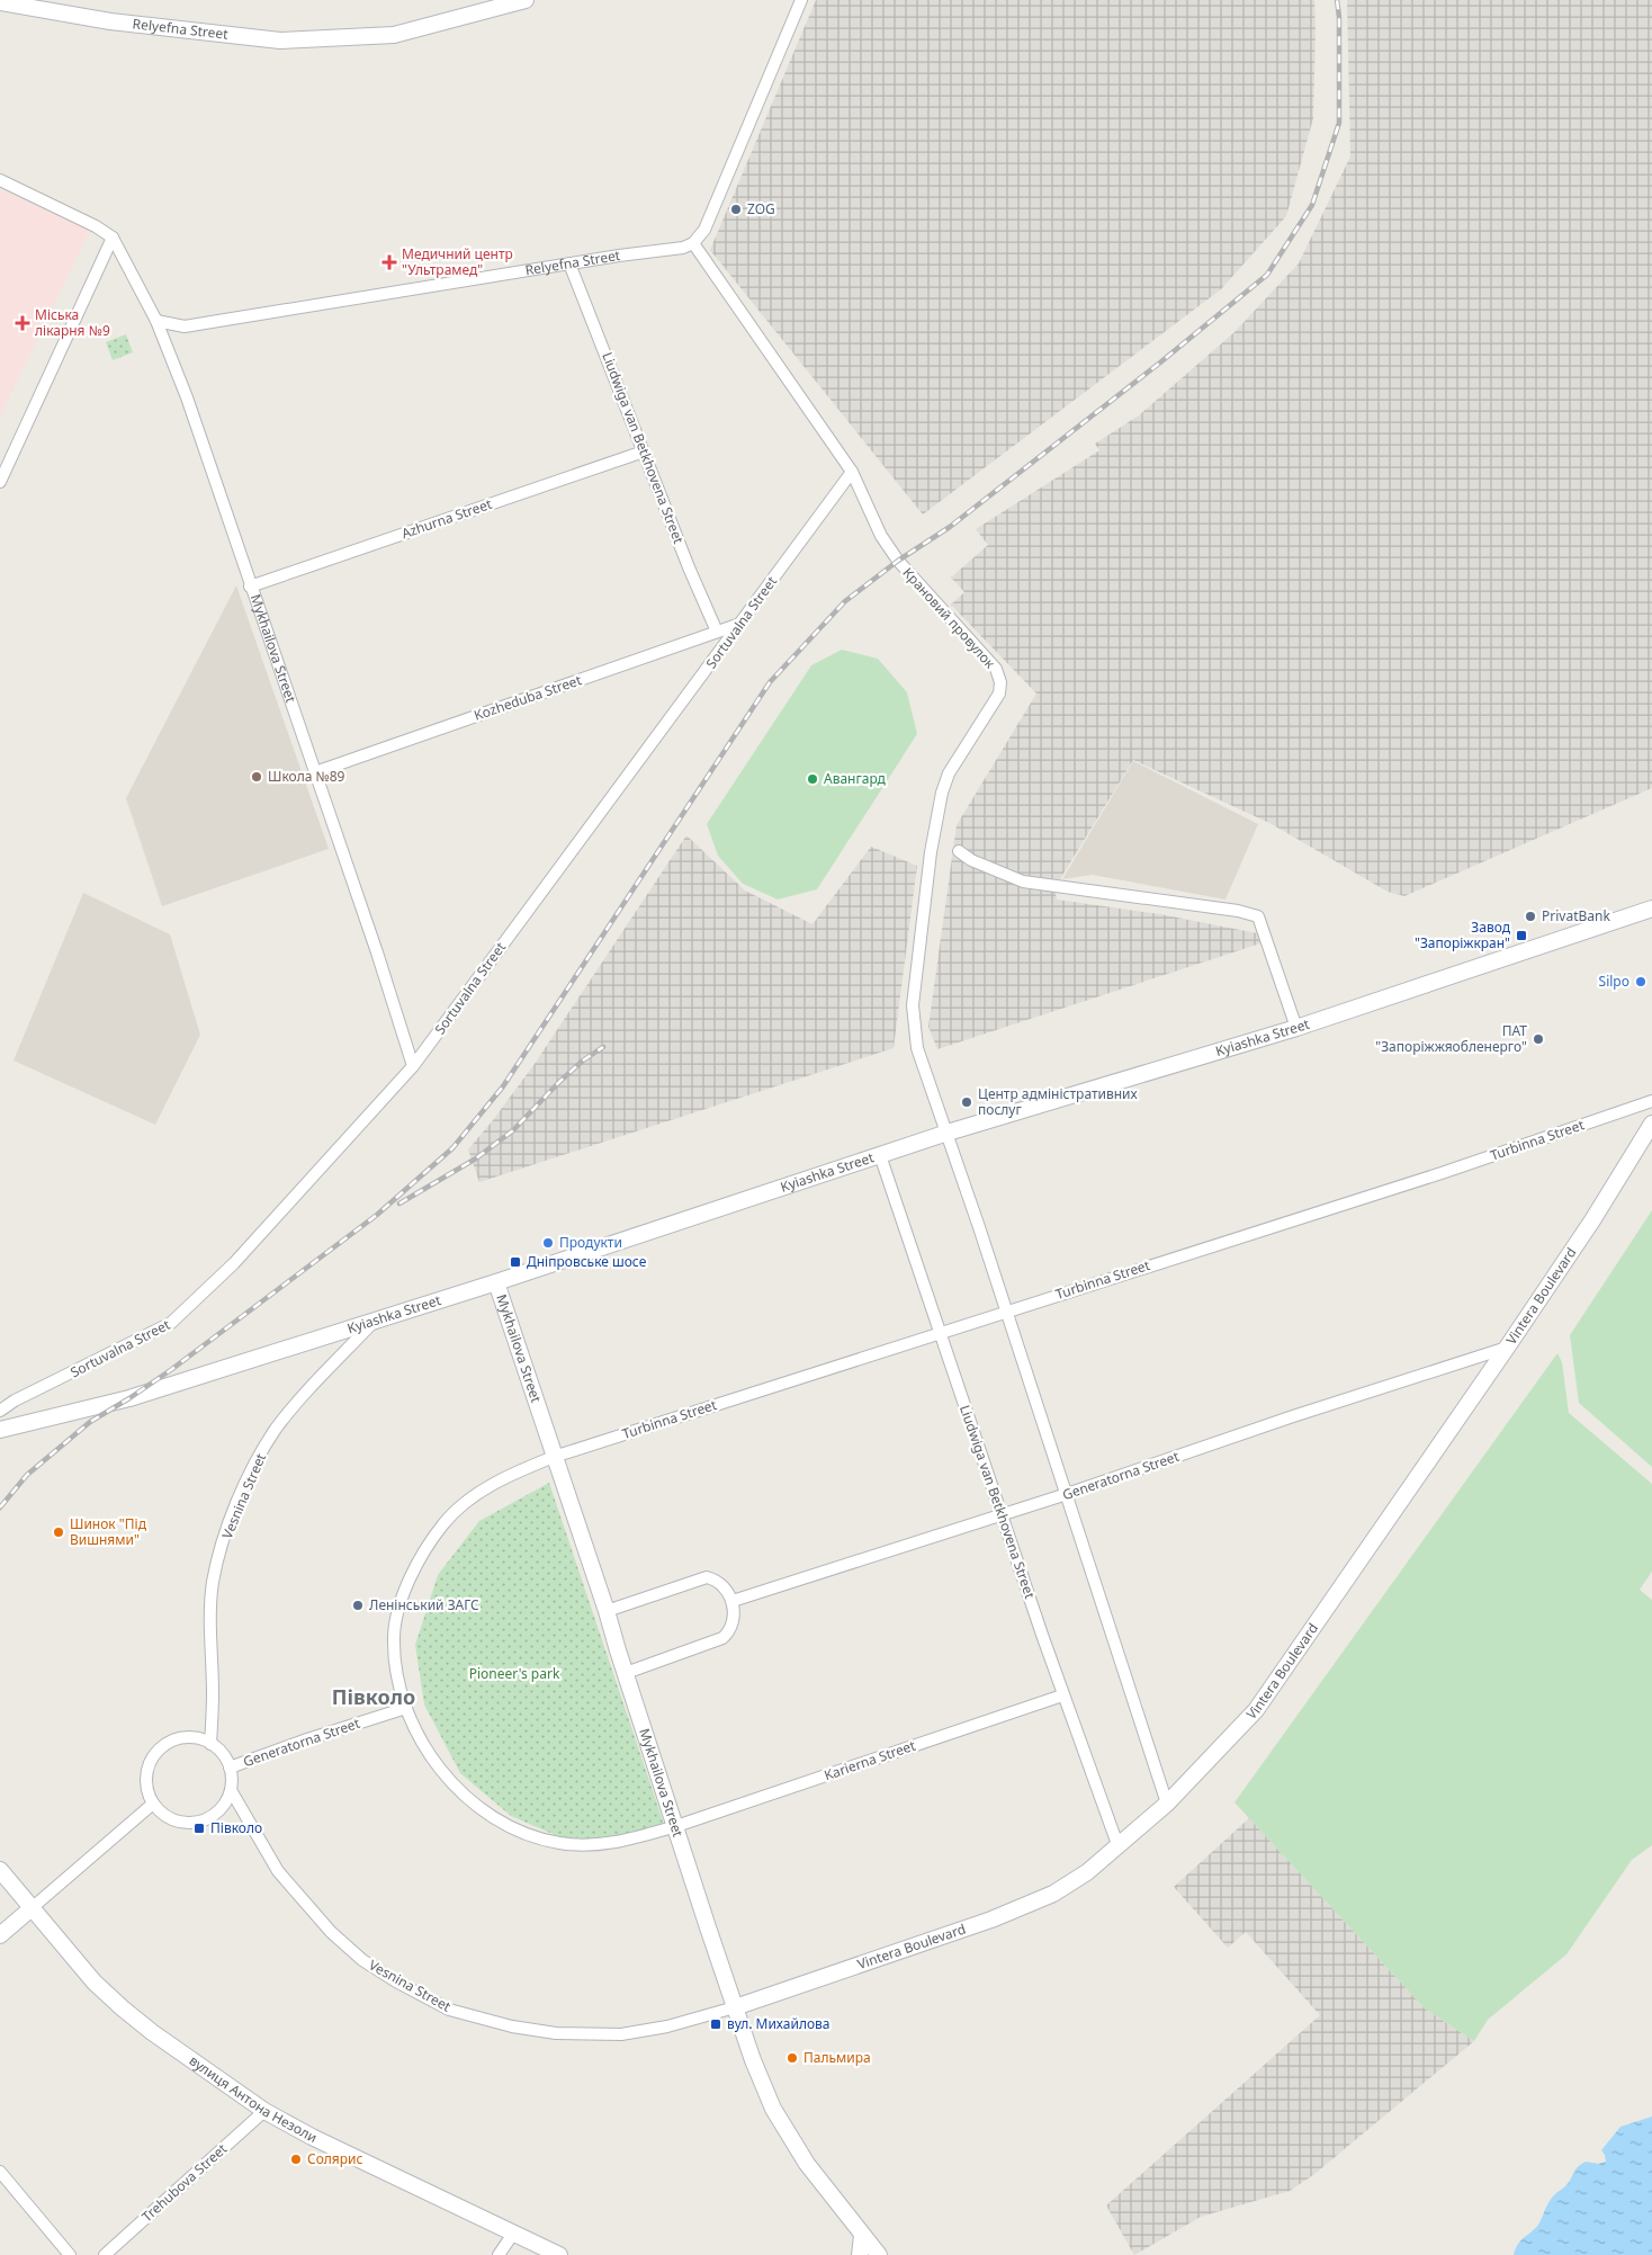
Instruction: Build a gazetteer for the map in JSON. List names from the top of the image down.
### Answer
{
  "streets": {
    "street": [
      "Relyefna Street",
      "Liudwiga van Betkhovena Street",
      "Azhurna Street",
      "Крановий провулок",
      "Sortuvalna Street",
      "Mykhailova Street",
      "Kozheduba Street",
      "Kyiashka Street",
      "Turbinna Street",
      "Vintera Boulevard",
      "Generatorna Street",
      "Vesnina Street",
      "Karierna Street",
      "вулиця Антона Незоли",
      "Trehubova Street"
    ]
  },
  "crossings": [
    ["Relyefna Street", "Liudwiga van Betkhovena Street"],
    ["Relyefna Street", "Крановий провулок"],
    ["Relyefna Street", "Mykhailova Street"],
    ["Liudwiga van Betkhovena Street", "Azhurna Street"],
    ["Liudwiga van Betkhovena Street", "Kozheduba Street"],
    ["Liudwiga van Betkhovena Street", "Kyiashka Street"],
    ["Liudwiga van Betkhovena Street", "Turbinna Street"],
    ["Liudwiga van Betkhovena Street", "Vintera Boulevard"],
    ["Liudwiga van Betkhovena Street", "Generatorna Street"],
    ["Liudwiga van Betkhovena Street", "Karierna Street"],
    ["Azhurna Street", "Mykhailova Street"],
    ["Крановий провулок", "Sortuvalna Street"],
    ["Крановий провулок", "Kyiashka Street"],
    ["Sortuvalna Street", "Mykhailova Street"],
    ["Sortuvalna Street", "Kozheduba Street"],
    ["Mykhailova Street", "Kozheduba Street"],
    ["Mykhailova Street", "Kyiashka Street"],
    ["Mykhailova Street", "Turbinna Street"],
    ["Mykhailova Street", "Vintera Boulevard"],
    ["Mykhailova Street", "Vesnina Street"],
    ["Mykhailova Street", "Karierna Street"],
    ["Kyiashka Street", "Vesnina Street"],
    ["Turbinna Street", "Generatorna Street"],
    ["Turbinna Street", "Karierna Street"],
    ["Vintera Boulevard", "Generatorna Street"],
    ["Vintera Boulevard", "Vesnina Street"],
    ["Generatorna Street", "Vesnina Street"],
    ["Generatorna Street", "Karierna Street"],
    ["вулиця Антона Незоли", "Trehubova Street"]
  ],
  "districts": ["Півколо"],
  "parks": ["Pioneer's park"],
  "places": {
    "other": [
      "ZOG",
      "Школа №89",
      "Авангард",
      "PrivatBank",
      "Silpo",
      "ПАТ \"Запоріжжяобленерго\"",
      "Центр адміністративних послуг",
      "Продукти",
      "Шинок \"Під Вишнями\"",
      "Ленінський ЗАГС",
      "Пальмира",
      "Солярис"
    ],
    "health": ["Медичний центр \"Ультрамед\"", "Міська лікарня №9"],
    "transit": [
      "Завод \"Запоріжкран\"",
      "Дніпровське шосе",
      "Півколо",
      "вул. Михайлова"
    ]
  }
}
